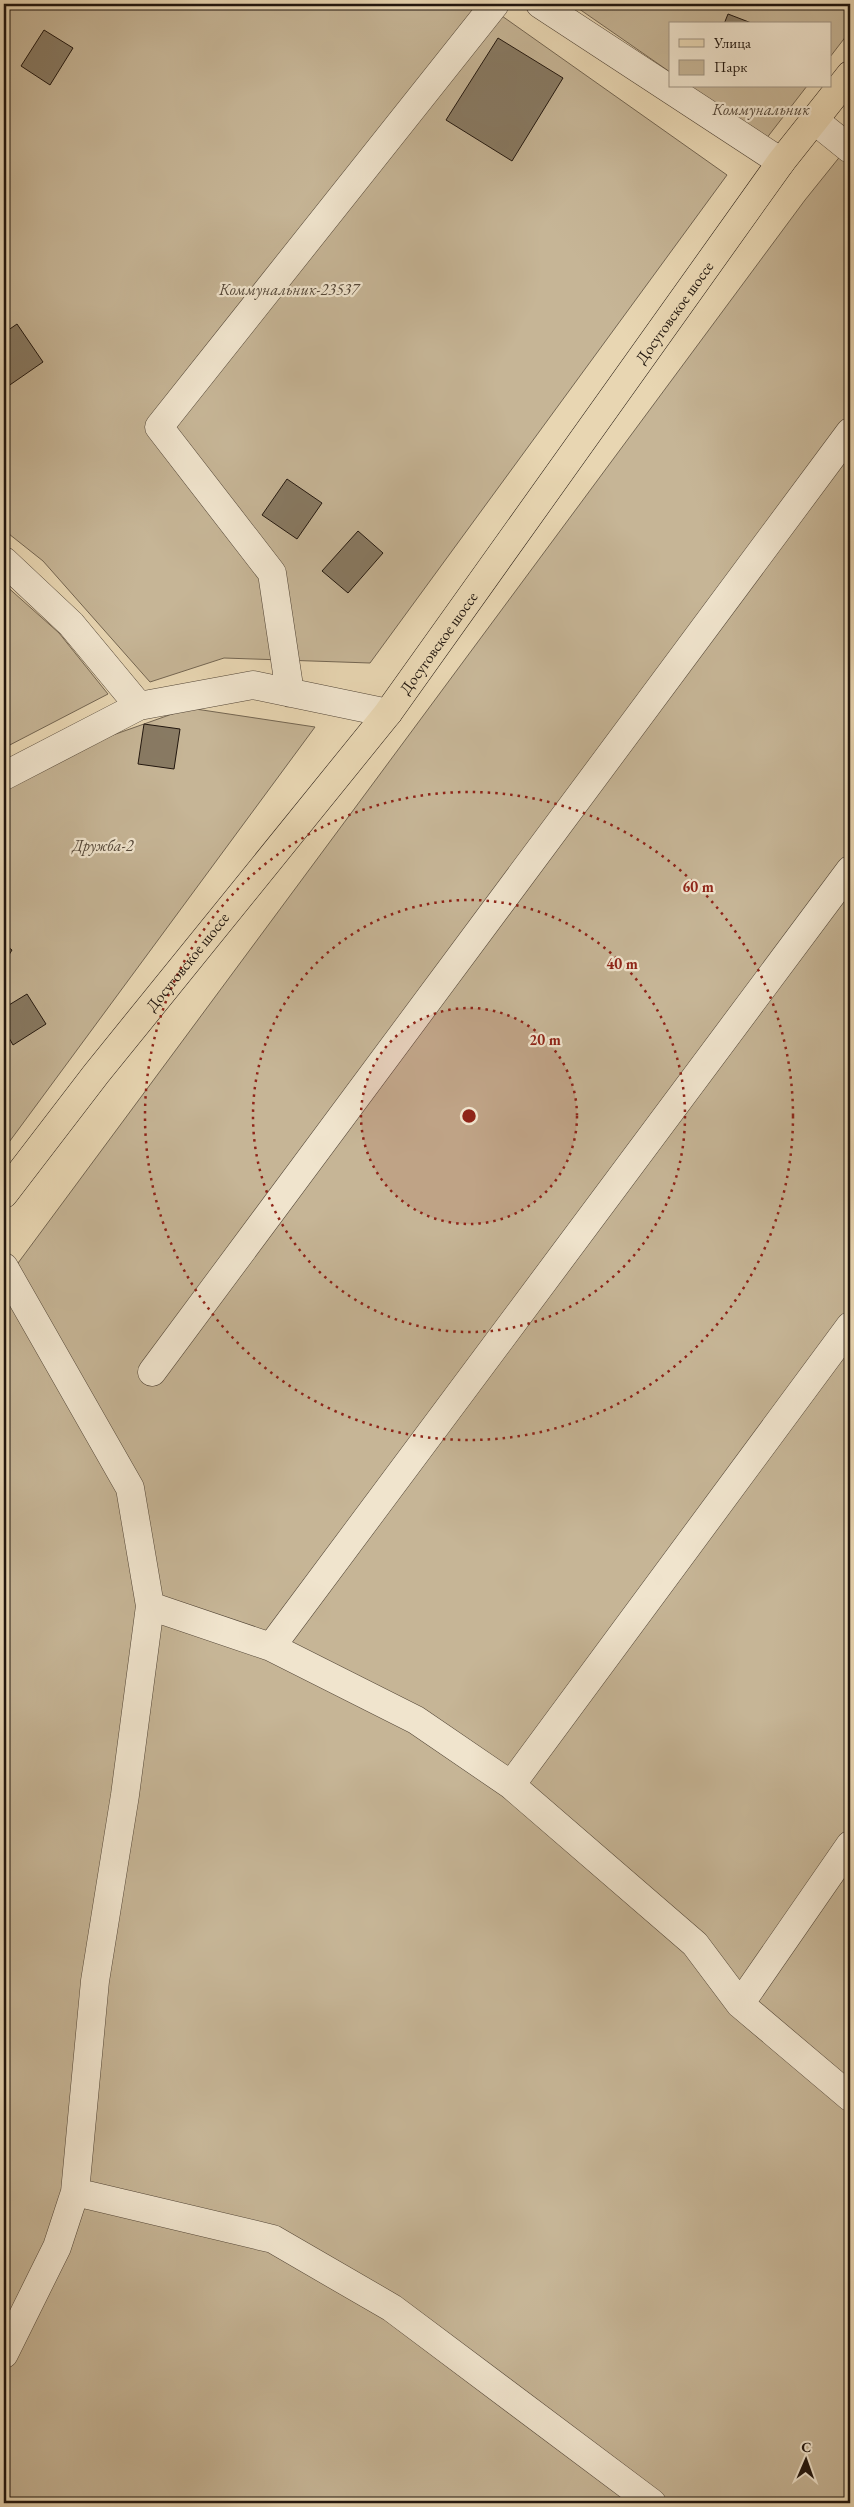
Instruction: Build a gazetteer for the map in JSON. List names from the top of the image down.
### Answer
{
  "streets": {
    "main road": ["Досуговское шоссе"]
  },
  "parks": ["Коммунальник", "Коммунальник-23537", "Дружба-2"],
  "legend": ["Улица", "Парк"],
  "north": "top",
  "rings": ["60 m", "40 m", "20 m"]
}
